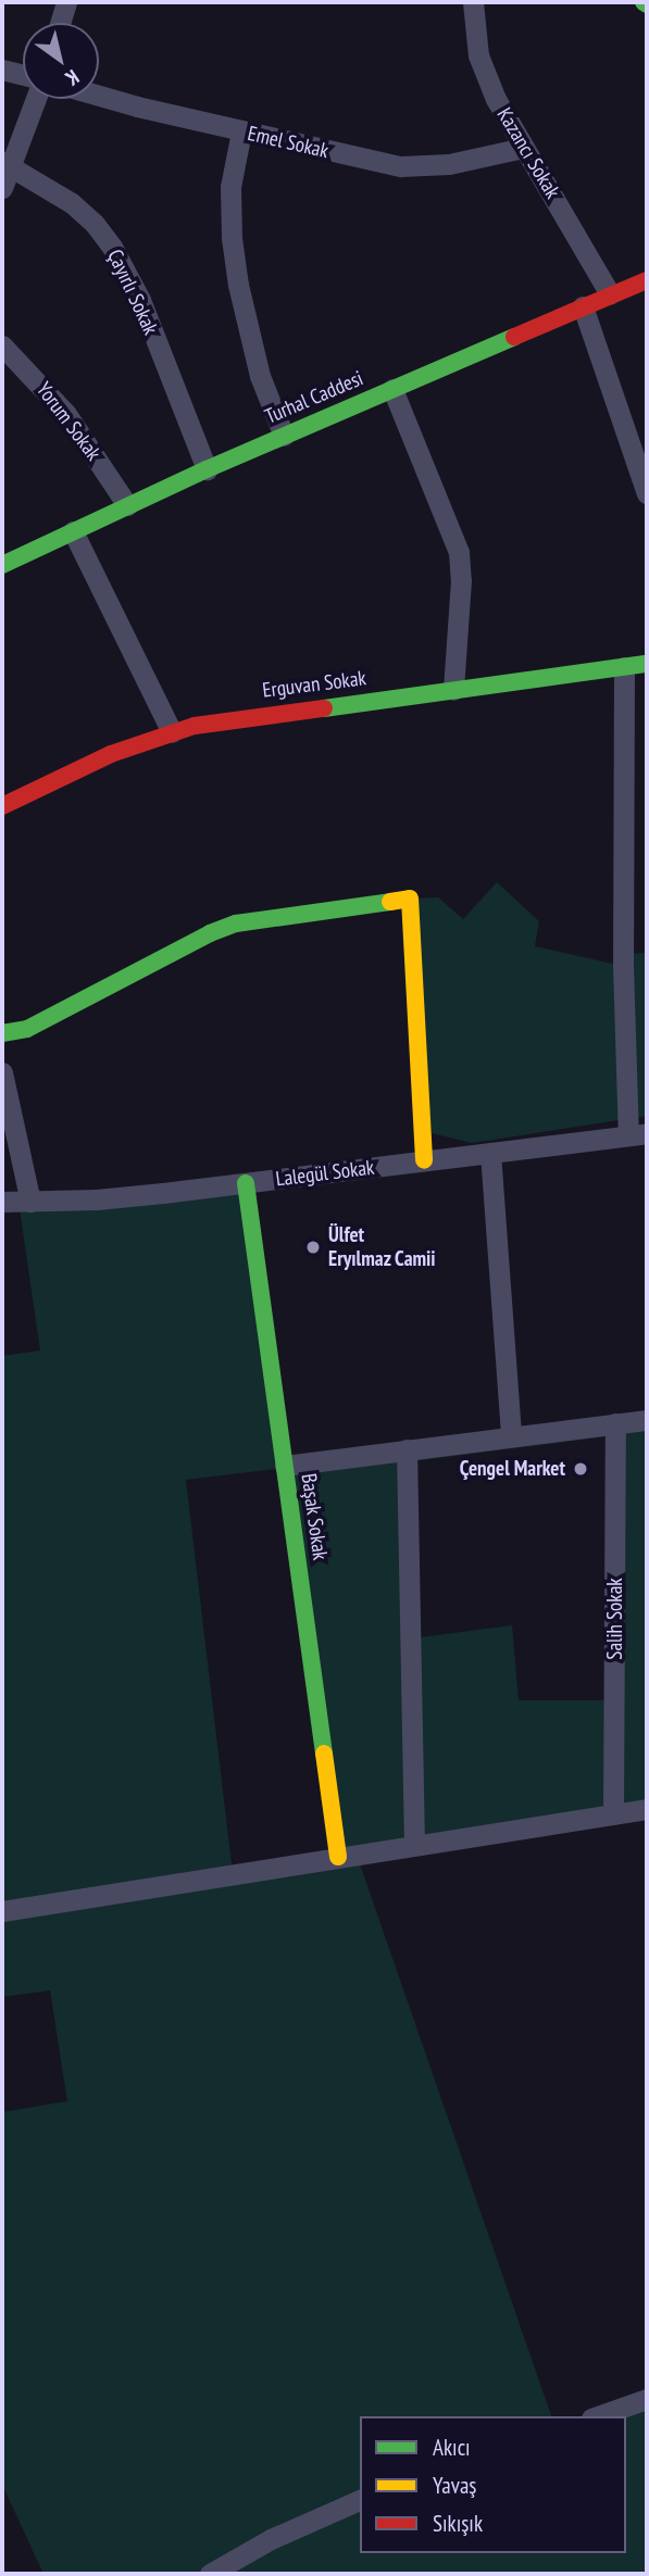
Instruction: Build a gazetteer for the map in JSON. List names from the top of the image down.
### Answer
{
  "streets": {
    "street": [
      "Emel Sokak",
      "Kazancı Sokak",
      "Çayırlı Sokak",
      "Turhal Caddesi",
      "Yorum Sokak",
      "Erguvan Sokak",
      "Lalegül Sokak",
      "Başak Sokak",
      "Salih Sokak"
    ]
  },
  "crossings": [
    ["Emel Sokak", "Kazancı Sokak"],
    ["Kazancı Sokak", "Turhal Caddesi"],
    ["Çayırlı Sokak", "Turhal Caddesi"],
    ["Turhal Caddesi", "Yorum Sokak"],
    ["Lalegül Sokak", "Başak Sokak"]
  ],
  "places": ["Ülfet Eryılmaz Camii", "Çengel Market"],
  "legend": ["Akıcı", "Yavaş", "Sıkışık"],
  "north": "bottom right"
}
